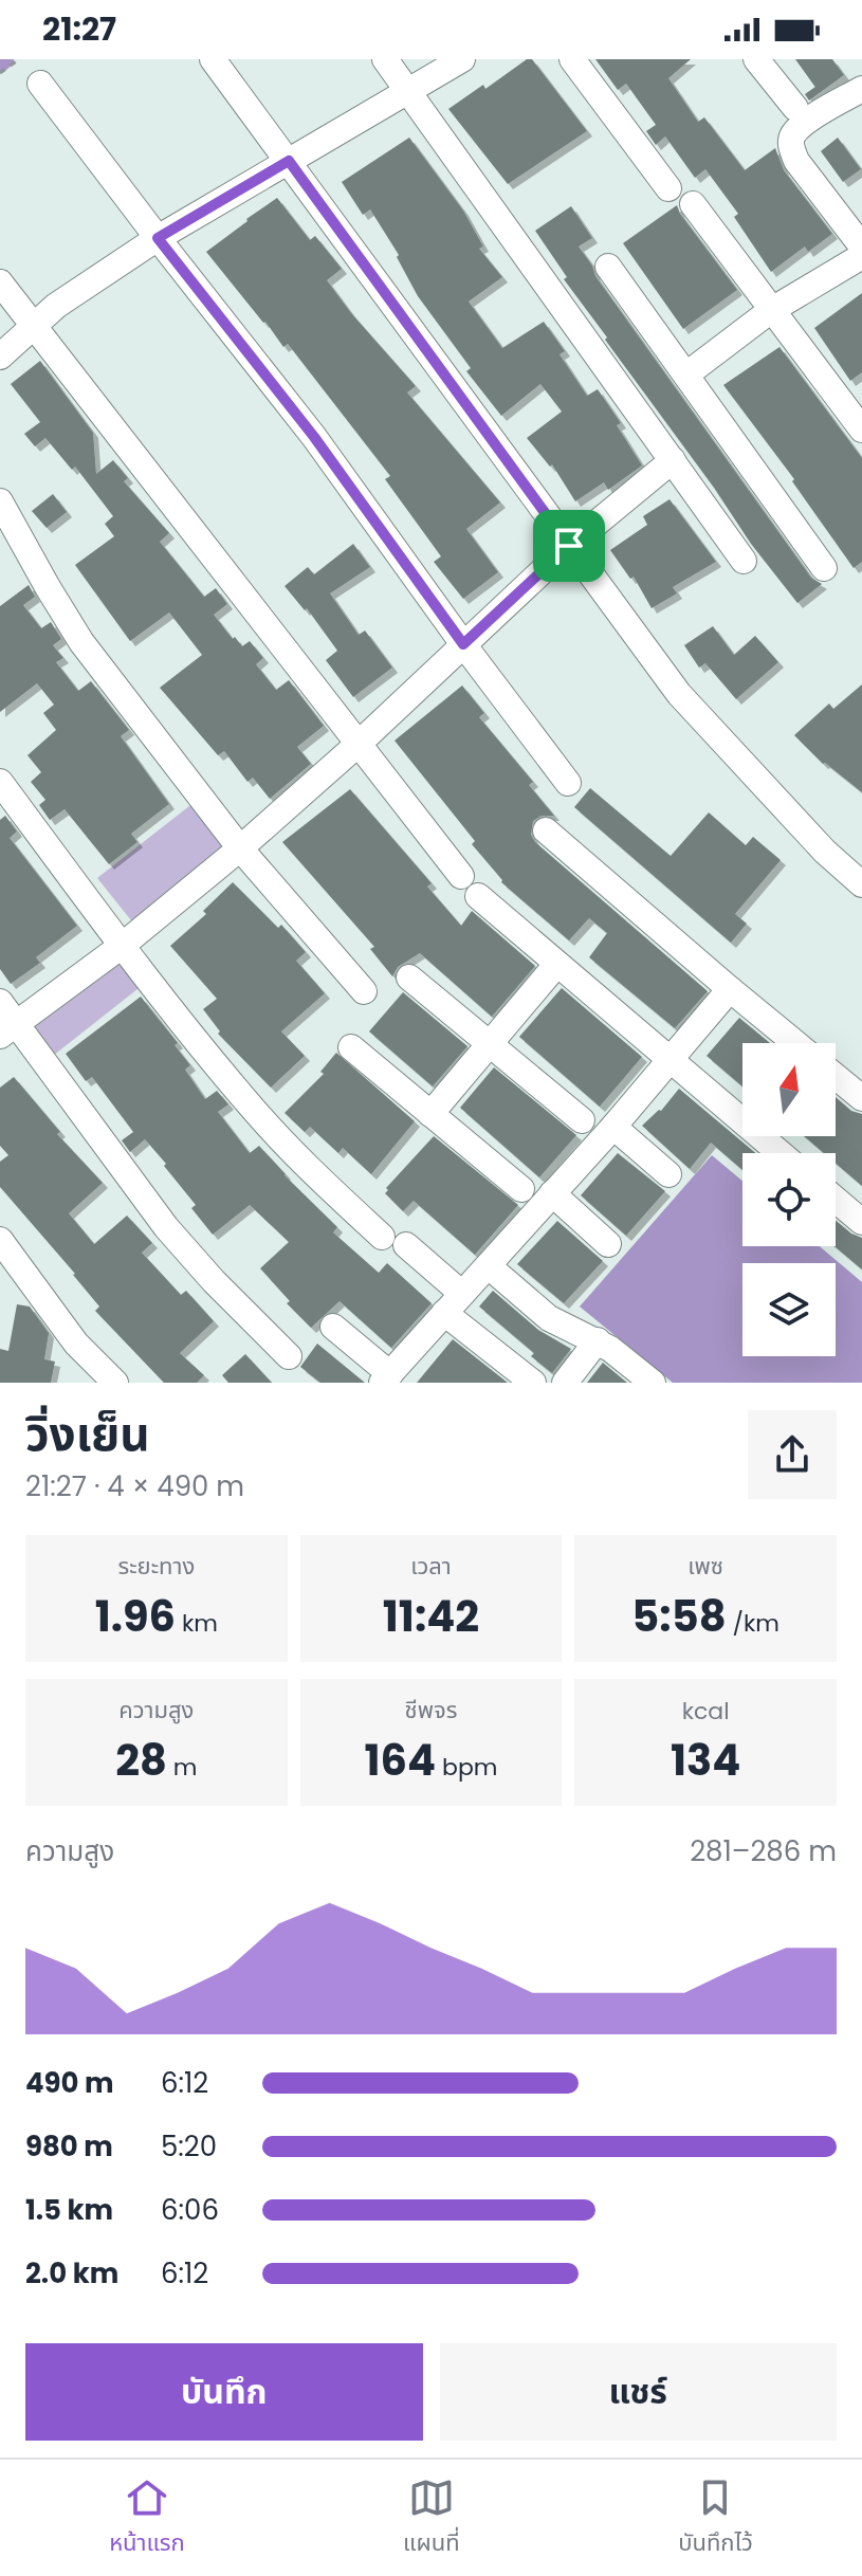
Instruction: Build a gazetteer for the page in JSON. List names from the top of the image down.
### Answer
{
  "north": "top",
  "page": {
    "status": "21:27",
    "heading": ["วิ่งเย็น", "21:27 · 4 × 490 m"],
    "stats": [
      ["ระยะทาง", "1.96 km"],
      ["เวลา", "11:42"],
      ["เพซ", "5:58 /km"],
      ["ความสูง", "28 m"],
      ["ชีพจร", "164 bpm"],
      ["kcal", "134"]
    ],
    "chart": ["ความสูง", "281–286 m"],
    "list": [
      {
        "name": "490 m",
        "note": "6:12"
      },
      {
        "name": "980 m",
        "note": "5:20"
      },
      {
        "name": "1.5 km",
        "note": "6:06"
      },
      {
        "name": "2.0 km",
        "note": "6:12"
      }
    ],
    "buttons": ["บันทึก", "แชร์"],
    "tabs": ["หน้าแรก", "แผนที่", "บันทึกไว้"]
  }
}
